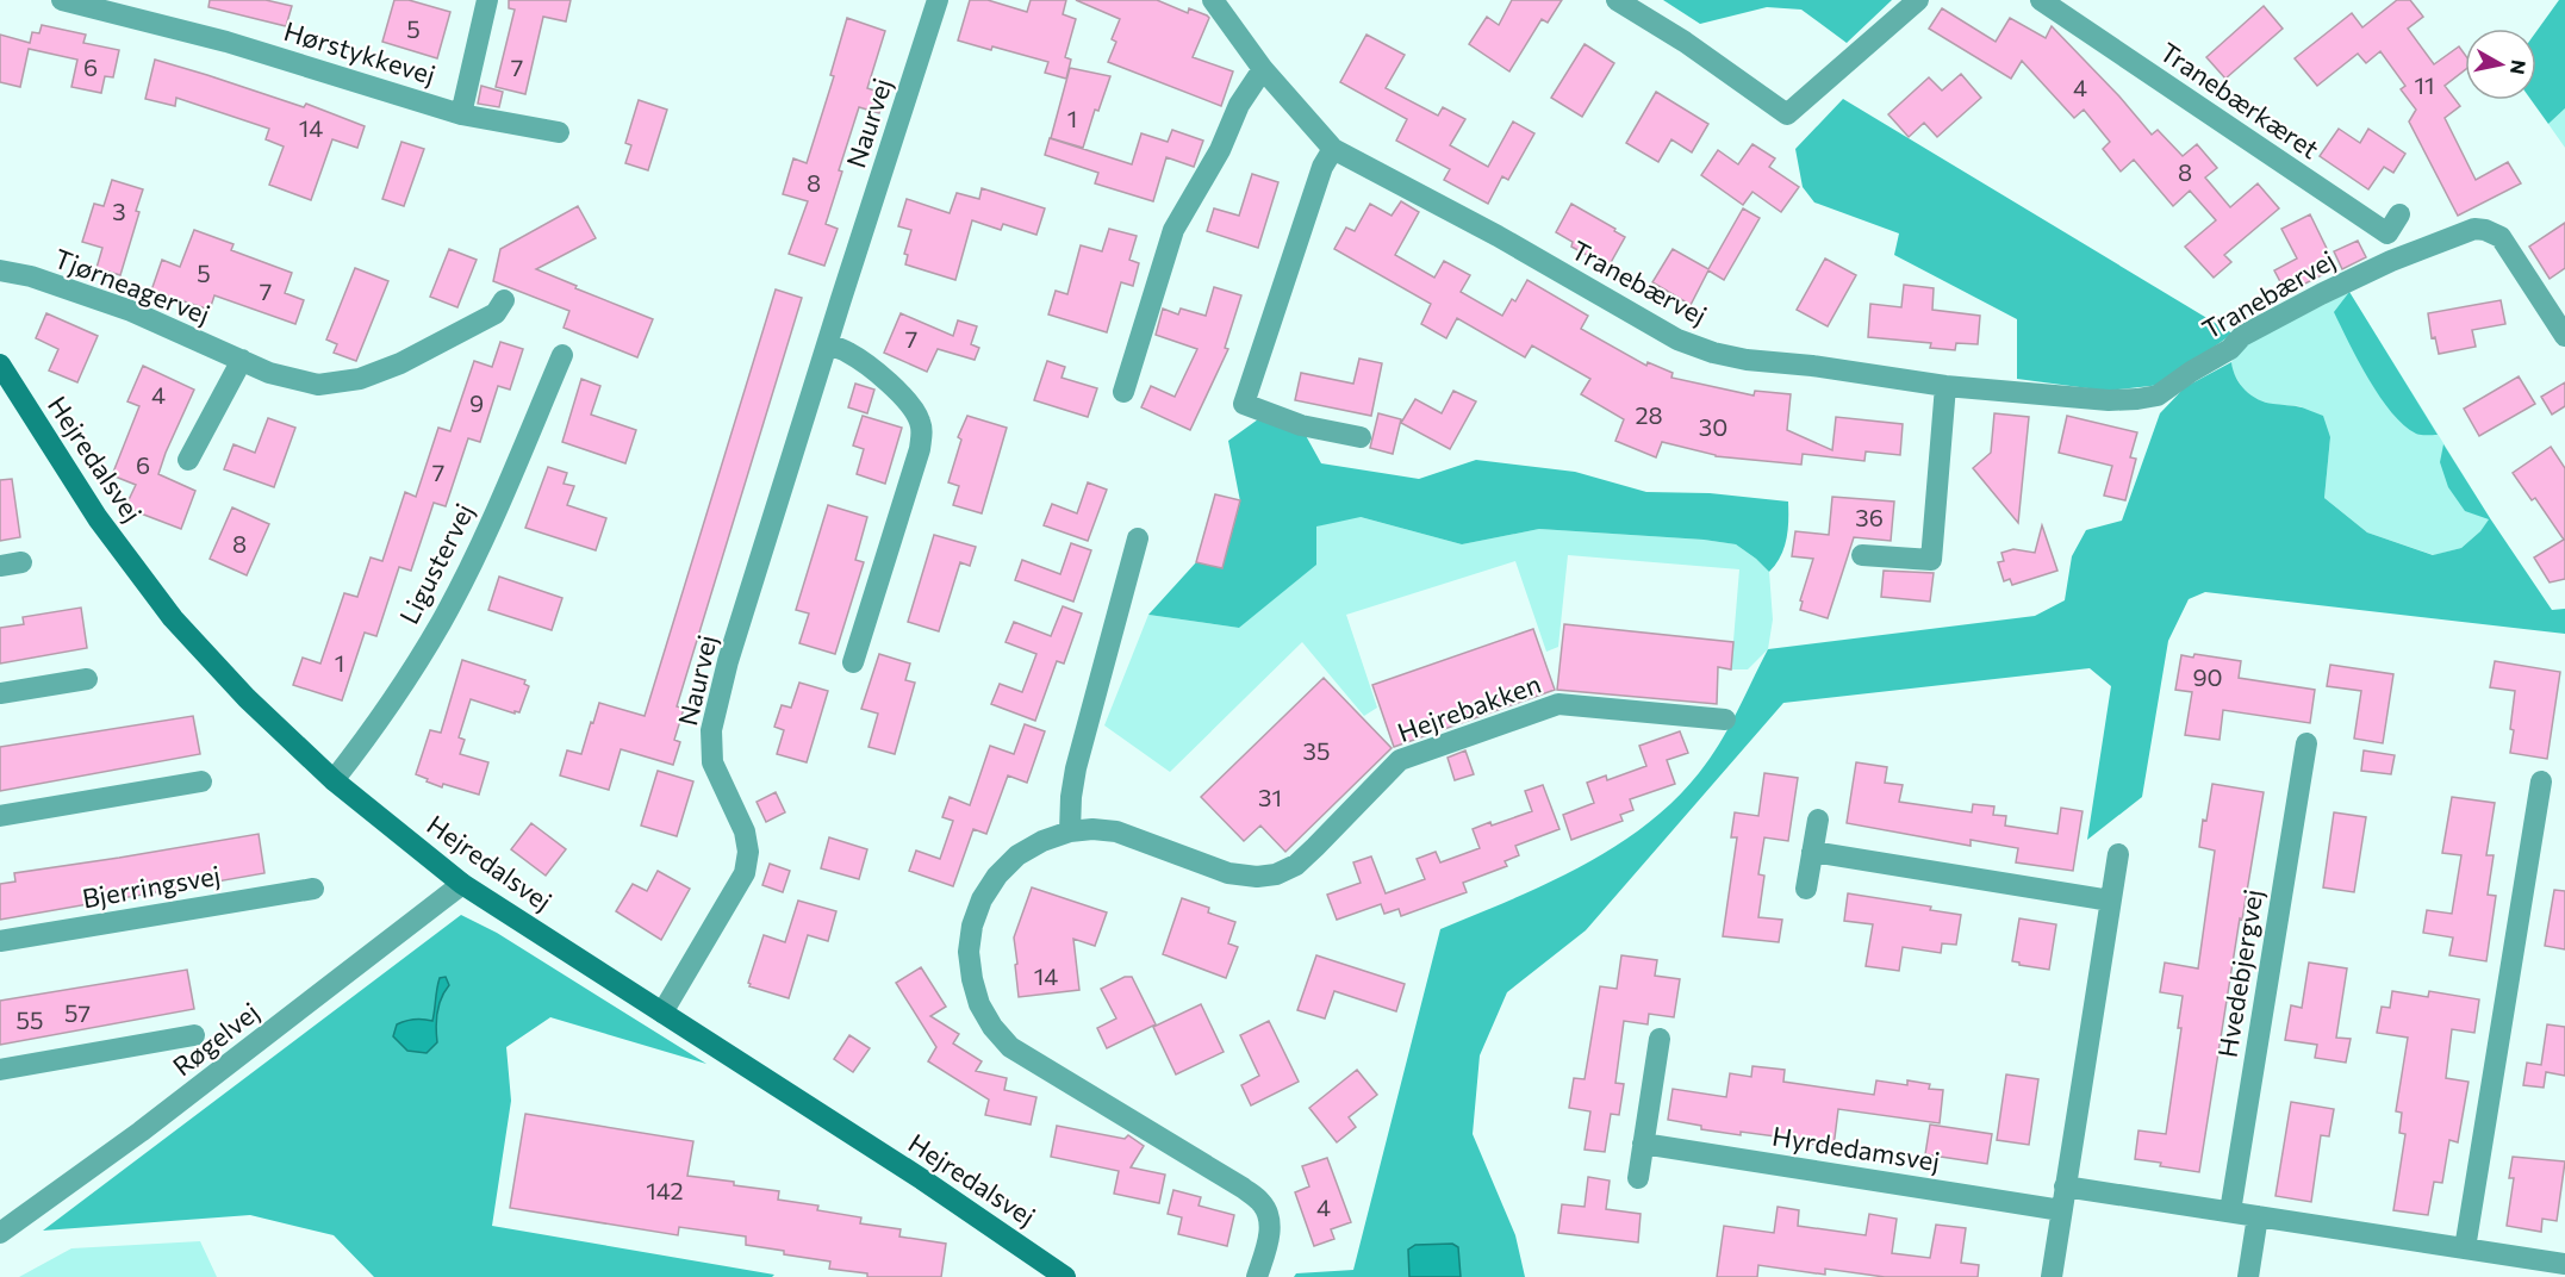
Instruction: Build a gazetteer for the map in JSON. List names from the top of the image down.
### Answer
{
  "streets": {
    "street": [
      "Hørstykkevej",
      "Tranebærkæret",
      "Naurvej",
      "Tranebærvej",
      "Tjørneagervej",
      "Hejredalsvej",
      "Ligustervej",
      "Hejrebakken",
      "Bjerringsvej",
      "Hvedebjergvej",
      "Røgelvej",
      "Hyrdedamsvej"
    ]
  },
  "crossings": [
    ["Naurvej", "Hejredalsvej"],
    ["Hejredalsvej", "Ligustervej"],
    ["Hejredalsvej", "Røgelvej"]
  ],
  "house_numbers": [
    "5",
    "6",
    "7",
    "11",
    "4",
    "1",
    "14",
    "8",
    "8",
    "3",
    "5",
    "7",
    "7",
    "4",
    "9",
    "28",
    "30",
    "6",
    "7",
    "36",
    "8",
    "1",
    "90",
    "35",
    "31",
    "14",
    "57",
    "55",
    "142",
    "4"
  ],
  "north": "right"
}
